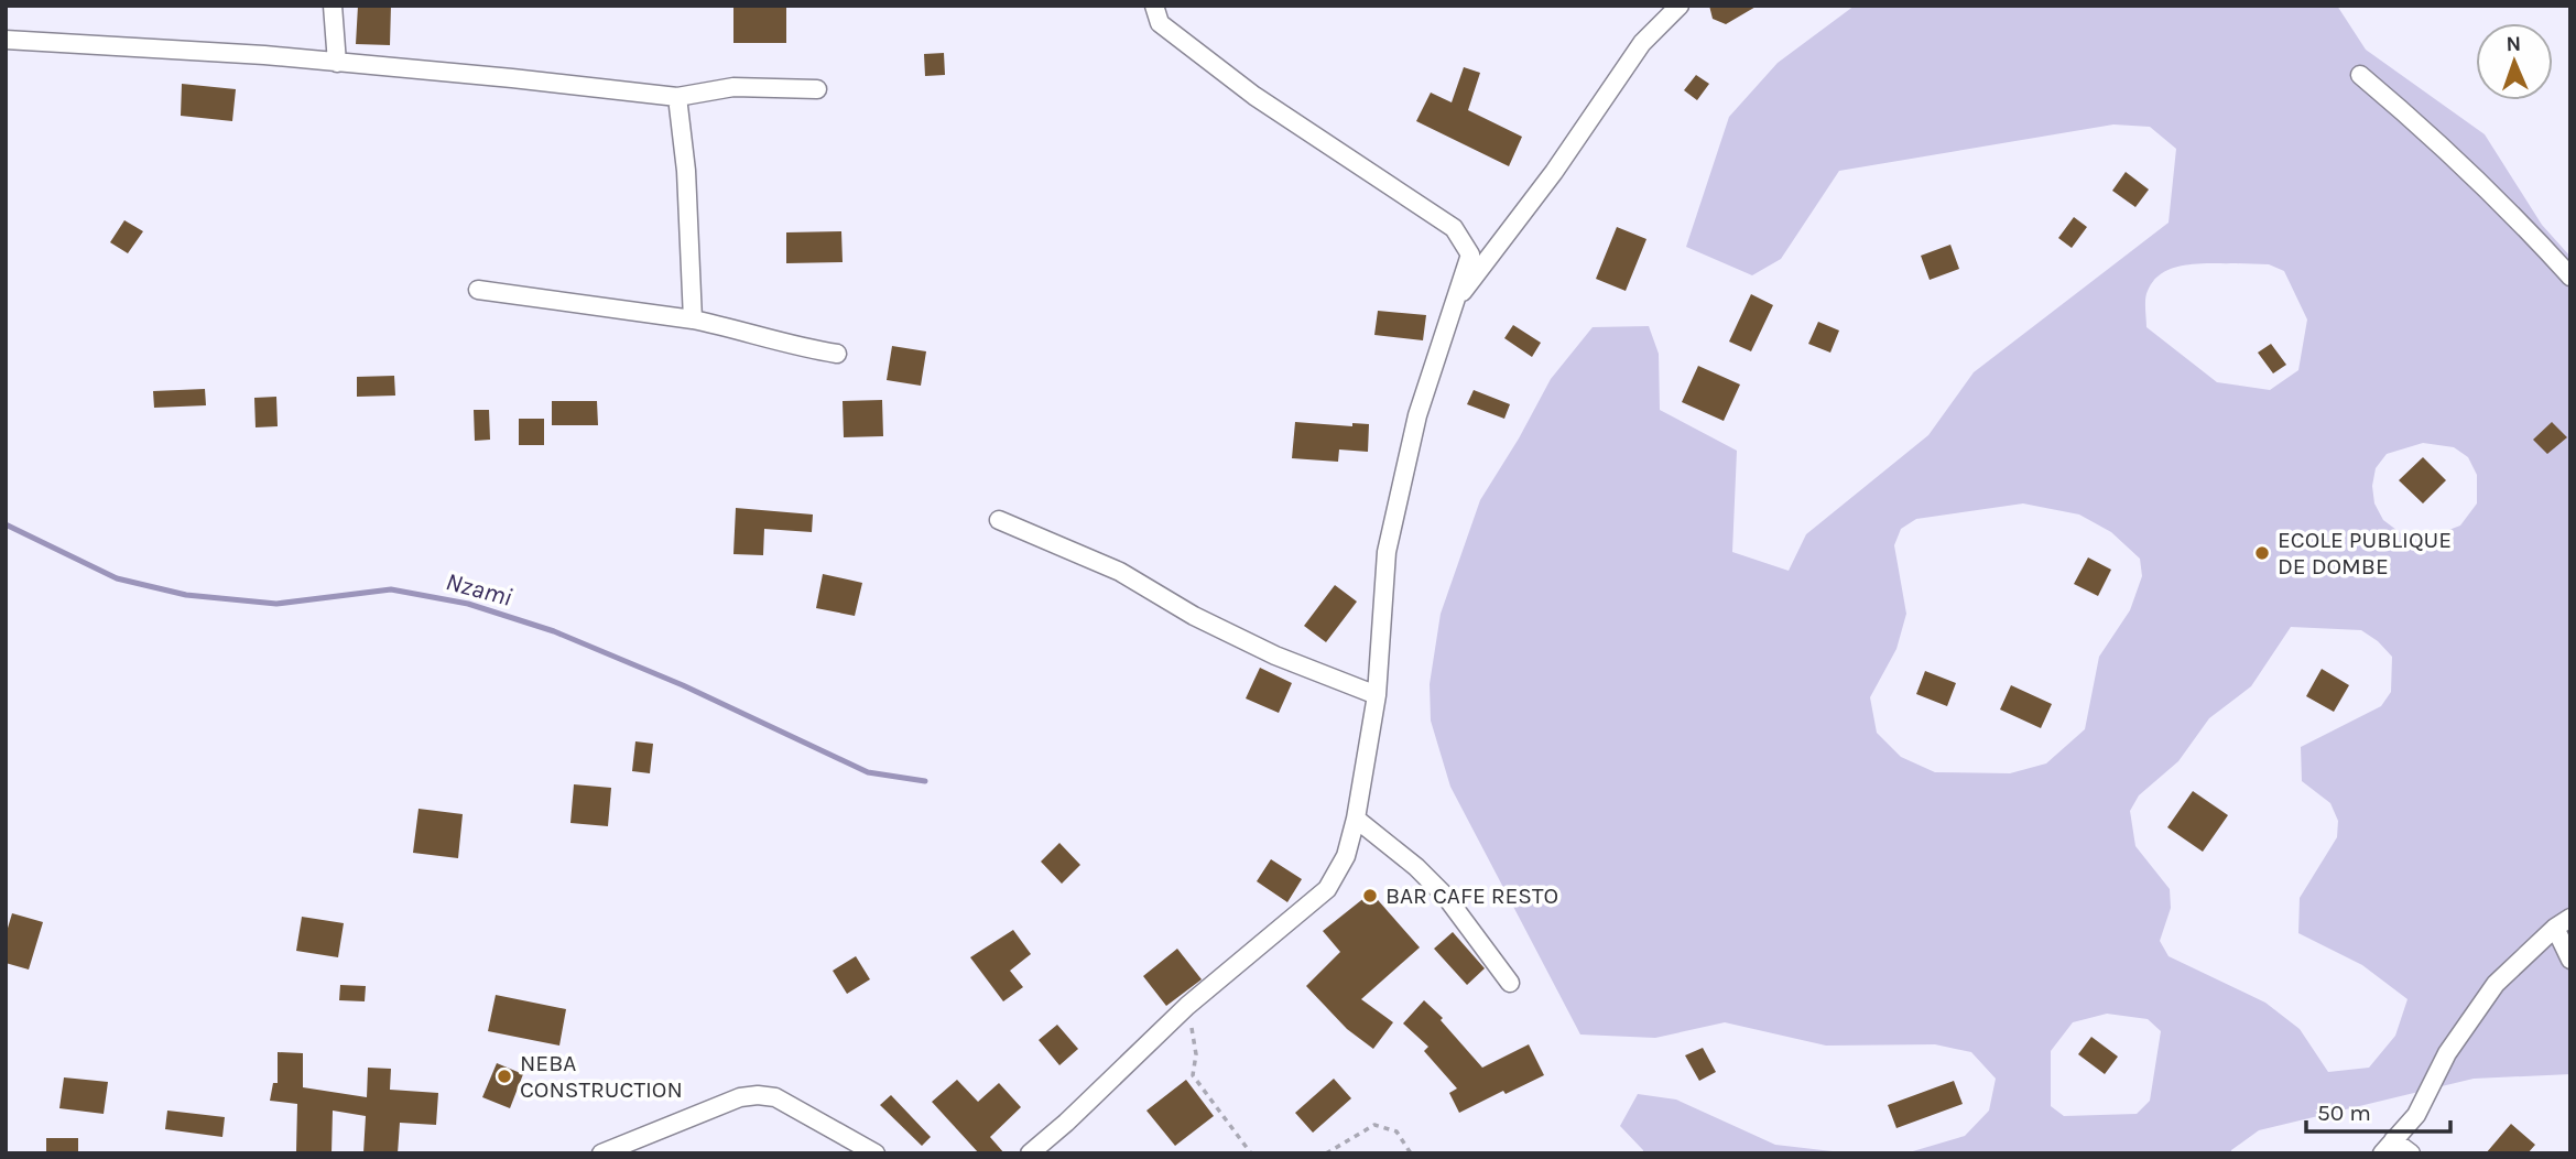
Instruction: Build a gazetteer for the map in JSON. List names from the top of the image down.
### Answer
{
  "water": ["Nzami"],
  "places": ["ECOLE PUBLIQUE DE DOMBE", "BAR CAFE RESTO", "NEBA CONSTRUCTION"],
  "scale_bar": "50 m",
  "north": "top"
}
